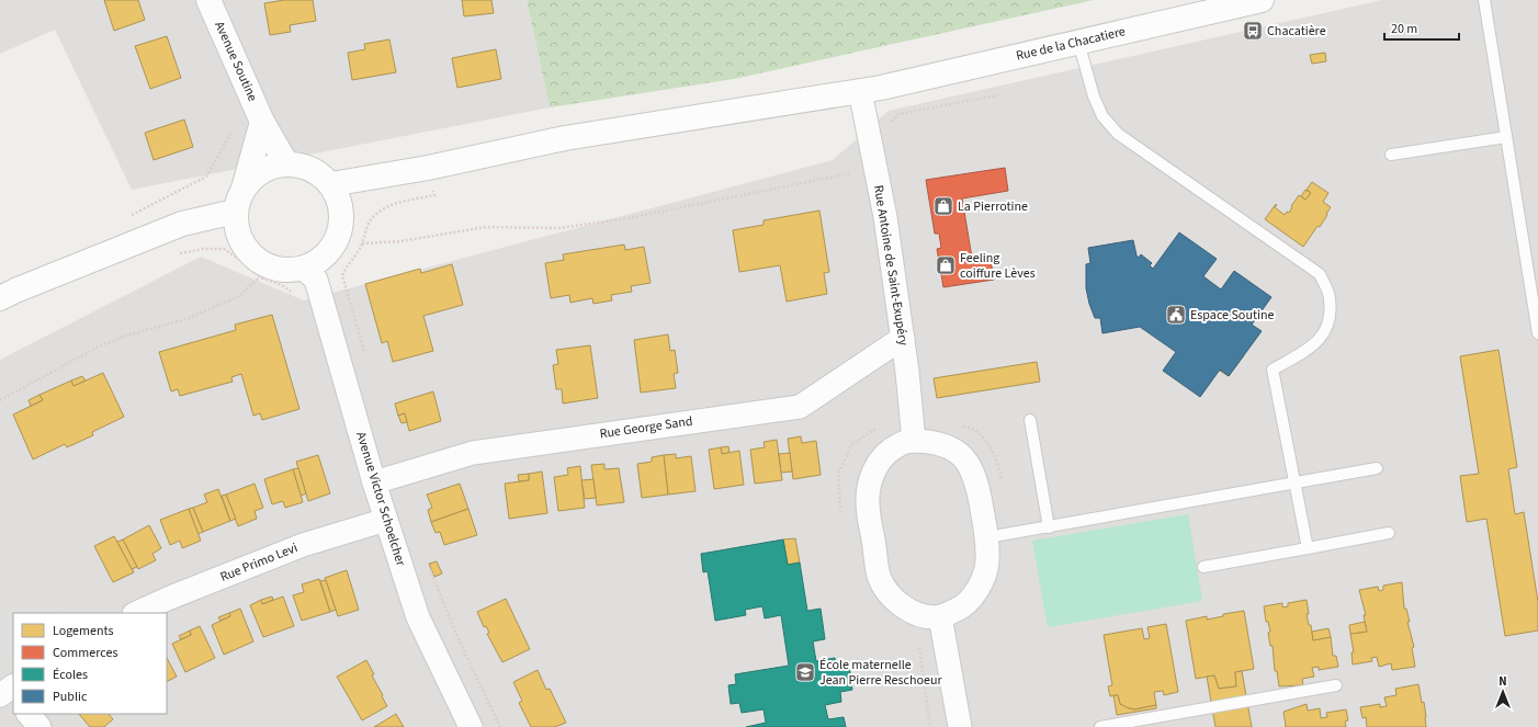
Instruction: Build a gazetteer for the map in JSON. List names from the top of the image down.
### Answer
{
  "streets": {
    "street": [
      "Rue de la Chacatiere",
      "Avenue Soutine",
      "Rue Antoine de Saint-Exupéry",
      "Rue George Sand",
      "Avenue Victor Schoelcher",
      "Rue Primo Levi"
    ]
  },
  "crossings": [
    ["Rue de la Chacatiere", "Avenue Soutine"],
    ["Rue de la Chacatiere", "Rue Antoine de Saint-Exupéry"],
    ["Rue de la Chacatiere", "Avenue Victor Schoelcher"],
    ["Avenue Soutine", "Avenue Victor Schoelcher"],
    ["Rue Antoine de Saint-Exupéry", "Rue George Sand"],
    ["Rue George Sand", "Avenue Victor Schoelcher"],
    ["Avenue Victor Schoelcher", "Rue Primo Levi"]
  ],
  "places": {
    "bus stop": ["Chacatière"],
    "shop": ["La Pierrotine", "Feeling coiffure Lèves"],
    "public building": ["Espace Soutine"],
    "school or university": ["École maternelle Jean Pierre Reschoeur"]
  },
  "legend": [
    "Logements",
    "Commerces",
    "Écoles",
    "Public"
  ],
  "scale_bar": "20 m",
  "north": "top"
}
